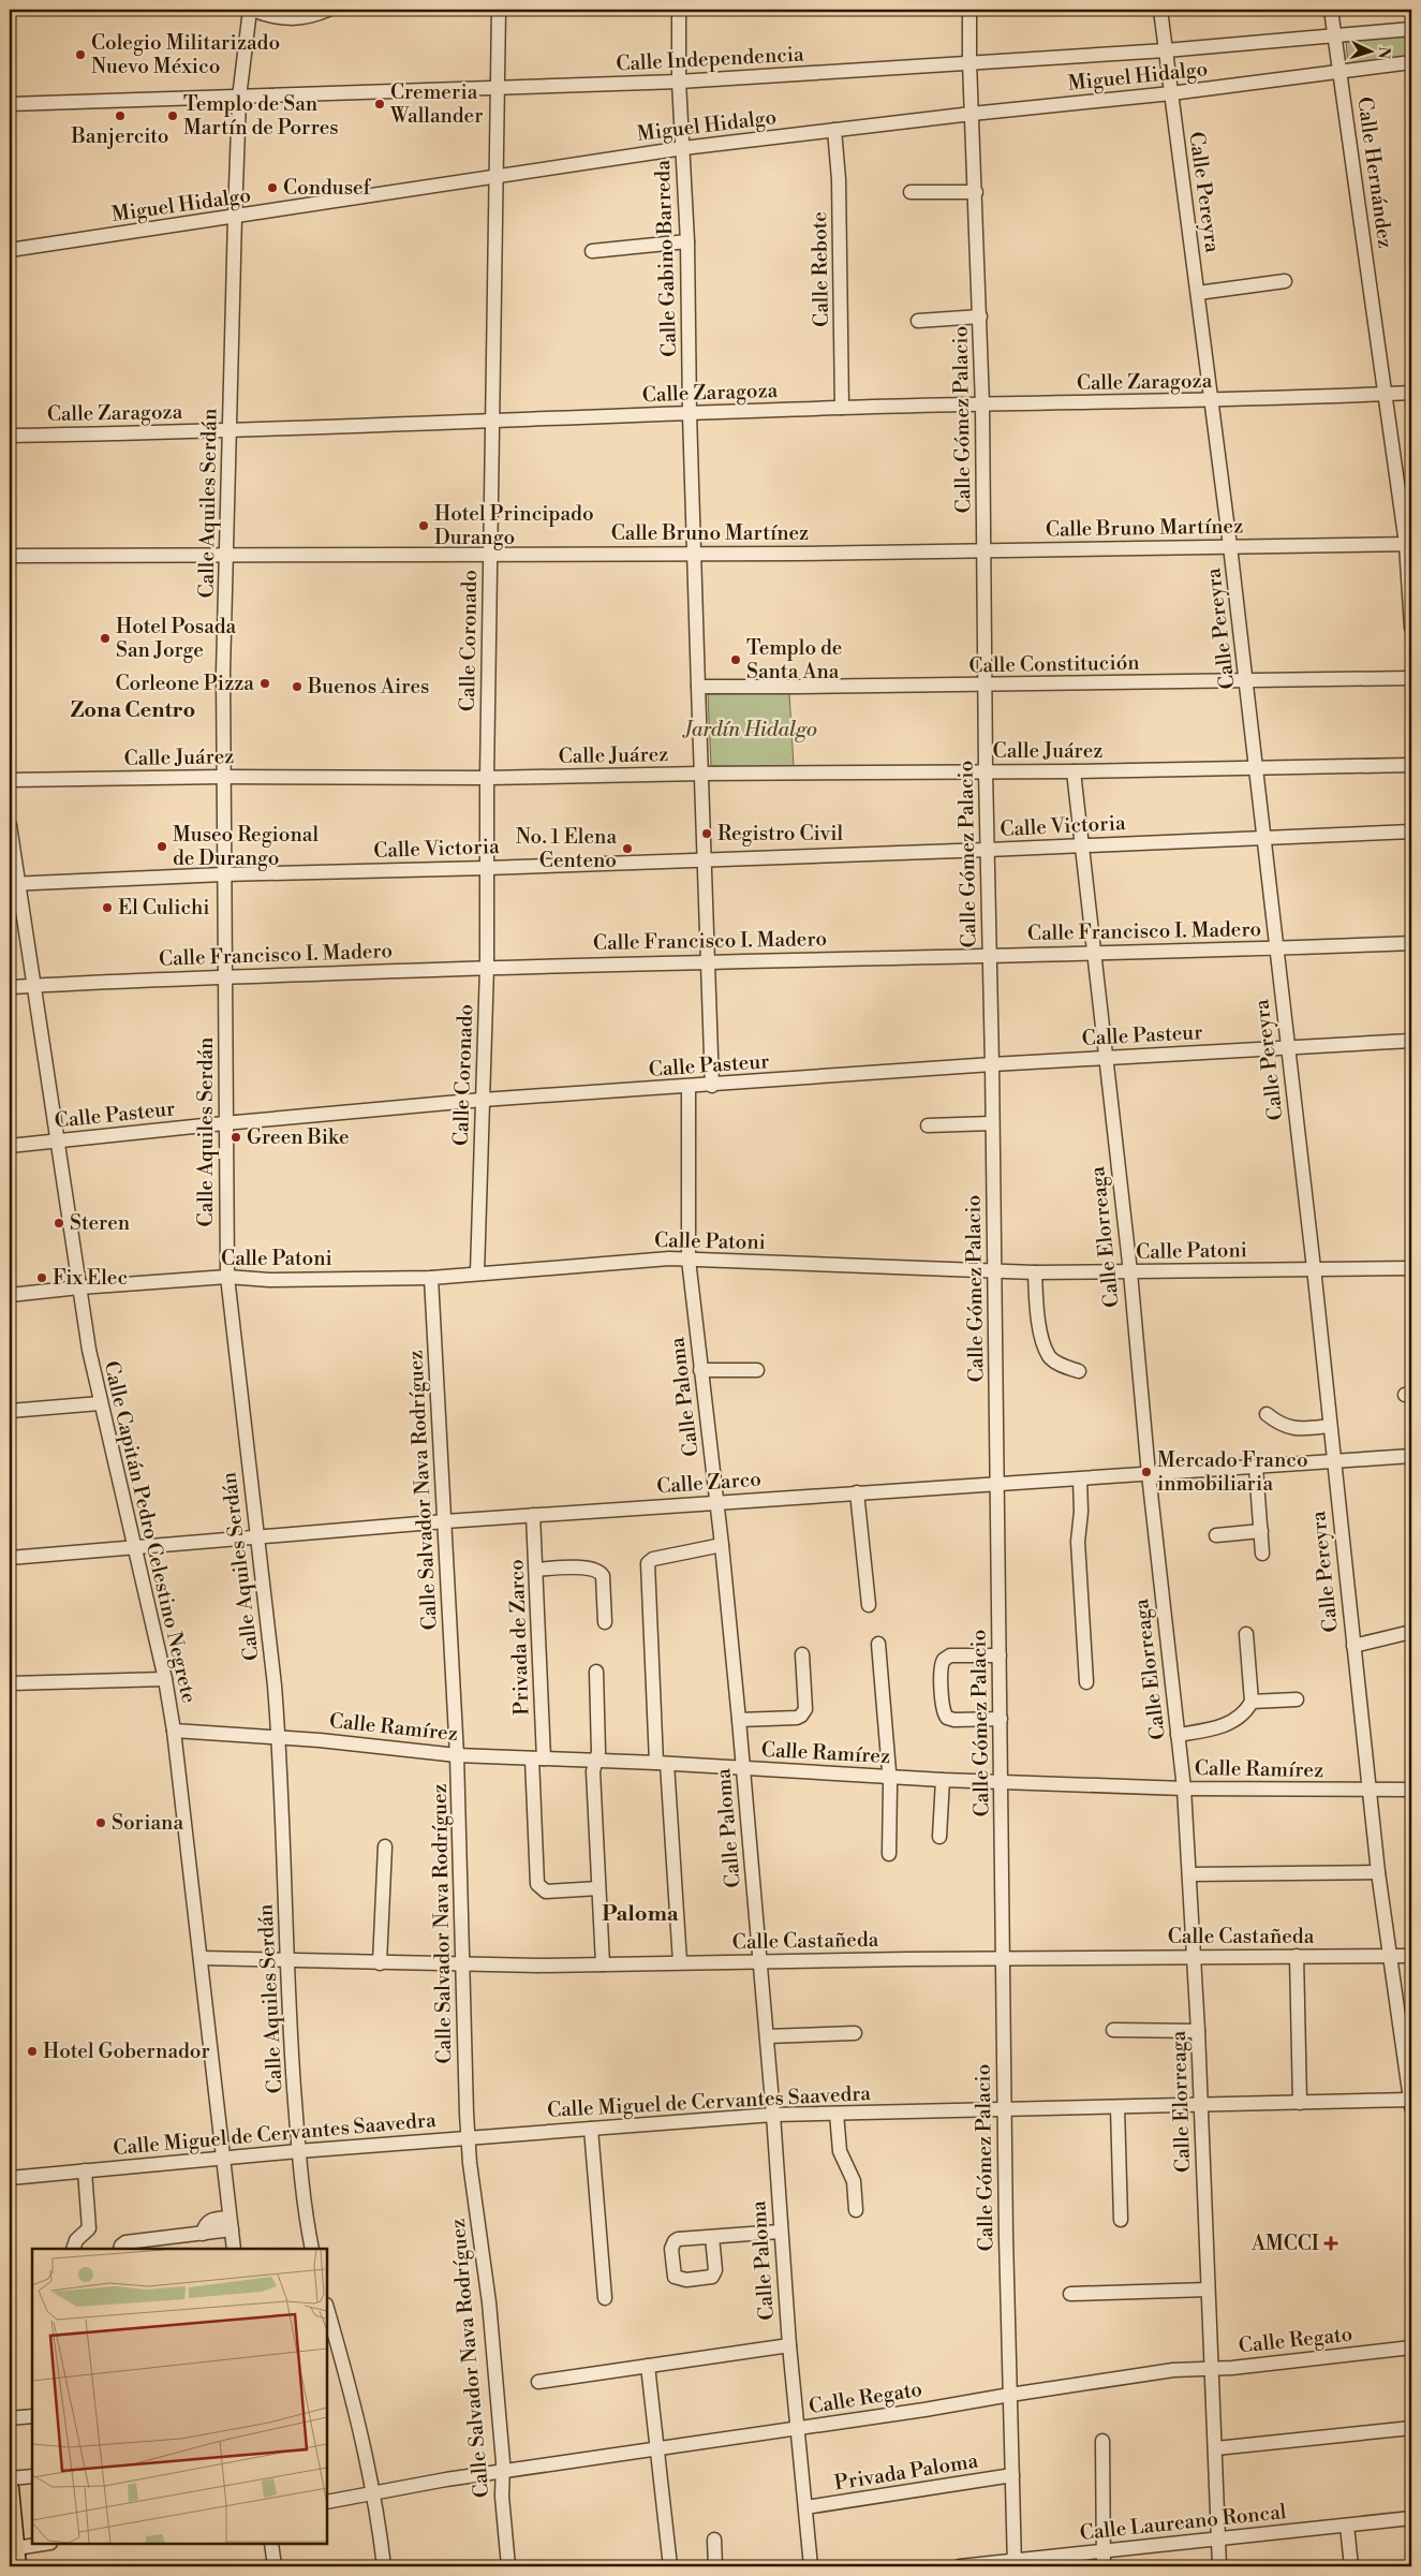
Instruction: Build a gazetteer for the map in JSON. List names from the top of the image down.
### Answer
{
  "streets": {
    "street": [
      "Calle Independencia",
      "Miguel Hidalgo",
      "Calle Hernández",
      "Calle Pereyra",
      "Calle Gabino Barreda",
      "Calle Rebote",
      "Calle Zaragoza",
      "Calle Gómez Palacio",
      "Calle Aquiles Serdán",
      "Calle Bruno Martínez",
      "Calle Coronado",
      "Calle Constitución",
      "Calle Juárez",
      "Calle Victoria",
      "Calle Francisco I. Madero",
      "Calle Pasteur",
      "Calle Elorreaga",
      "Calle Patoni",
      "Calle Paloma",
      "Calle Zarco",
      "Calle Salvador Nava Rodríguez",
      "Calle Capitán Pedro Celestino Negrete",
      "Privada de Zarco",
      "Calle Ramírez",
      "Calle Castañeda",
      "Calle Miguel de Cervantes Saavedra",
      "Calle Regato",
      "Privada Paloma",
      "Calle Laureano Roncal"
    ]
  },
  "crossings": [
    ["Calle Independencia", "Calle Hernández"],
    ["Calle Independencia", "Calle Pereyra"],
    ["Calle Independencia", "Calle Gabino Barreda"],
    ["Calle Independencia", "Calle Gómez Palacio"],
    ["Calle Independencia", "Calle Aquiles Serdán"],
    ["Calle Independencia", "Calle Coronado"],
    ["Miguel Hidalgo", "Calle Hernández"],
    ["Miguel Hidalgo", "Calle Pereyra"],
    ["Miguel Hidalgo", "Calle Gabino Barreda"],
    ["Miguel Hidalgo", "Calle Rebote"],
    ["Miguel Hidalgo", "Calle Gómez Palacio"],
    ["Miguel Hidalgo", "Calle Aquiles Serdán"],
    ["Miguel Hidalgo", "Calle Coronado"],
    ["Calle Hernández", "Calle Zaragoza"],
    ["Calle Hernández", "Calle Bruno Martínez"],
    ["Calle Pereyra", "Calle Zaragoza"],
    ["Calle Pereyra", "Calle Bruno Martínez"],
    ["Calle Pereyra", "Calle Constitución"],
    ["Calle Pereyra", "Calle Juárez"],
    ["Calle Pereyra", "Calle Victoria"],
    ["Calle Pereyra", "Calle Francisco I. Madero"],
    ["Calle Pereyra", "Calle Pasteur"],
    ["Calle Pereyra", "Calle Patoni"],
    ["Calle Pereyra", "Calle Zarco"],
    ["Calle Pereyra", "Calle Ramírez"],
    ["Calle Pereyra", "Calle Castañeda"],
    ["Calle Pereyra", "Calle Miguel de Cervantes Saavedra"],
    ["Calle Gabino Barreda", "Calle Zaragoza"],
    ["Calle Gabino Barreda", "Calle Bruno Martínez"],
    ["Calle Gabino Barreda", "Calle Constitución"],
    ["Calle Gabino Barreda", "Calle Juárez"],
    ["Calle Gabino Barreda", "Calle Victoria"],
    ["Calle Gabino Barreda", "Calle Francisco I. Madero"],
    ["Calle Gabino Barreda", "Calle Pasteur"],
    ["Calle Rebote", "Calle Zaragoza"],
    ["Calle Zaragoza", "Calle Gómez Palacio"],
    ["Calle Zaragoza", "Calle Aquiles Serdán"],
    ["Calle Zaragoza", "Calle Coronado"],
    ["Calle Gómez Palacio", "Calle Bruno Martínez"],
    ["Calle Gómez Palacio", "Calle Constitución"],
    ["Calle Gómez Palacio", "Calle Juárez"],
    ["Calle Gómez Palacio", "Calle Victoria"],
    ["Calle Gómez Palacio", "Calle Francisco I. Madero"],
    ["Calle Gómez Palacio", "Calle Pasteur"],
    ["Calle Gómez Palacio", "Calle Patoni"],
    ["Calle Gómez Palacio", "Calle Zarco"],
    ["Calle Gómez Palacio", "Calle Ramírez"],
    ["Calle Gómez Palacio", "Calle Castañeda"],
    ["Calle Gómez Palacio", "Calle Miguel de Cervantes Saavedra"],
    ["Calle Gómez Palacio", "Calle Regato"],
    ["Calle Gómez Palacio", "Privada Paloma"],
    ["Calle Gómez Palacio", "Calle Laureano Roncal"],
    ["Calle Aquiles Serdán", "Calle Bruno Martínez"],
    ["Calle Aquiles Serdán", "Calle Juárez"],
    ["Calle Aquiles Serdán", "Calle Victoria"],
    ["Calle Aquiles Serdán", "Calle Francisco I. Madero"],
    ["Calle Aquiles Serdán", "Calle Pasteur"],
    ["Calle Aquiles Serdán", "Calle Patoni"],
    ["Calle Aquiles Serdán", "Calle Zarco"],
    ["Calle Aquiles Serdán", "Calle Ramírez"],
    ["Calle Aquiles Serdán", "Calle Castañeda"],
    ["Calle Aquiles Serdán", "Calle Miguel de Cervantes Saavedra"],
    ["Calle Bruno Martínez", "Calle Coronado"],
    ["Calle Coronado", "Calle Juárez"],
    ["Calle Coronado", "Calle Victoria"],
    ["Calle Coronado", "Calle Francisco I. Madero"],
    ["Calle Coronado", "Calle Pasteur"],
    ["Calle Coronado", "Calle Patoni"],
    ["Calle Juárez", "Calle Elorreaga"],
    ["Calle Victoria", "Calle Elorreaga"],
    ["Calle Victoria", "Calle Capitán Pedro Celestino Negrete"],
    ["Calle Francisco I. Madero", "Calle Elorreaga"],
    ["Calle Francisco I. Madero", "Calle Capitán Pedro Celestino Negrete"],
    ["Calle Pasteur", "Calle Elorreaga"],
    ["Calle Pasteur", "Calle Paloma"],
    ["Calle Pasteur", "Calle Capitán Pedro Celestino Negrete"],
    ["Calle Elorreaga", "Calle Patoni"],
    ["Calle Elorreaga", "Calle Zarco"],
    ["Calle Elorreaga", "Calle Ramírez"],
    ["Calle Elorreaga", "Calle Castañeda"],
    ["Calle Elorreaga", "Calle Miguel de Cervantes Saavedra"],
    ["Calle Elorreaga", "Calle Regato"],
    ["Calle Elorreaga", "Calle Laureano Roncal"],
    ["Calle Patoni", "Calle Paloma"],
    ["Calle Patoni", "Calle Salvador Nava Rodríguez"],
    ["Calle Patoni", "Calle Capitán Pedro Celestino Negrete"],
    ["Calle Paloma", "Calle Zarco"],
    ["Calle Paloma", "Calle Ramírez"],
    ["Calle Paloma", "Calle Castañeda"],
    ["Calle Paloma", "Calle Miguel de Cervantes Saavedra"],
    ["Calle Paloma", "Calle Regato"],
    ["Calle Paloma", "Privada Paloma"],
    ["Calle Zarco", "Calle Salvador Nava Rodríguez"],
    ["Calle Zarco", "Calle Capitán Pedro Celestino Negrete"],
    ["Calle Zarco", "Privada de Zarco"],
    ["Calle Salvador Nava Rodríguez", "Calle Ramírez"],
    ["Calle Salvador Nava Rodríguez", "Calle Castañeda"],
    ["Calle Salvador Nava Rodríguez", "Calle Miguel de Cervantes Saavedra"],
    ["Calle Salvador Nava Rodríguez", "Calle Regato"],
    ["Calle Capitán Pedro Celestino Negrete", "Calle Ramírez"],
    ["Calle Capitán Pedro Celestino Negrete", "Calle Castañeda"],
    ["Calle Capitán Pedro Celestino Negrete", "Calle Miguel de Cervantes Saavedra"],
    ["Privada de Zarco", "Calle Ramírez"]
  ],
  "districts": ["Zona Centro", "Paloma"],
  "parks": ["Jardín Hidalgo"],
  "places": {
    "other": [
      "Colegio Militarizado Nuevo México",
      "Cremeria Wallander",
      "Banjercito",
      "Templo de San Martín de Porres",
      "Condusef",
      "Hotel Principado Durango",
      "Hotel Posada San Jorge",
      "Templo de Santa Ana",
      "Corleone Pizza",
      "Buenos Aires",
      "Registro Civil",
      "Museo Regional de Durango",
      "No. 1 Elena Centeno",
      "El Culichi",
      "Green Bike",
      "Steren",
      "Fix Elec",
      "Mercado Franco inmobiliaria",
      "Soriana",
      "Hotel Gobernador"
    ],
    "health": ["AMCCI"]
  },
  "north": "right"
}
